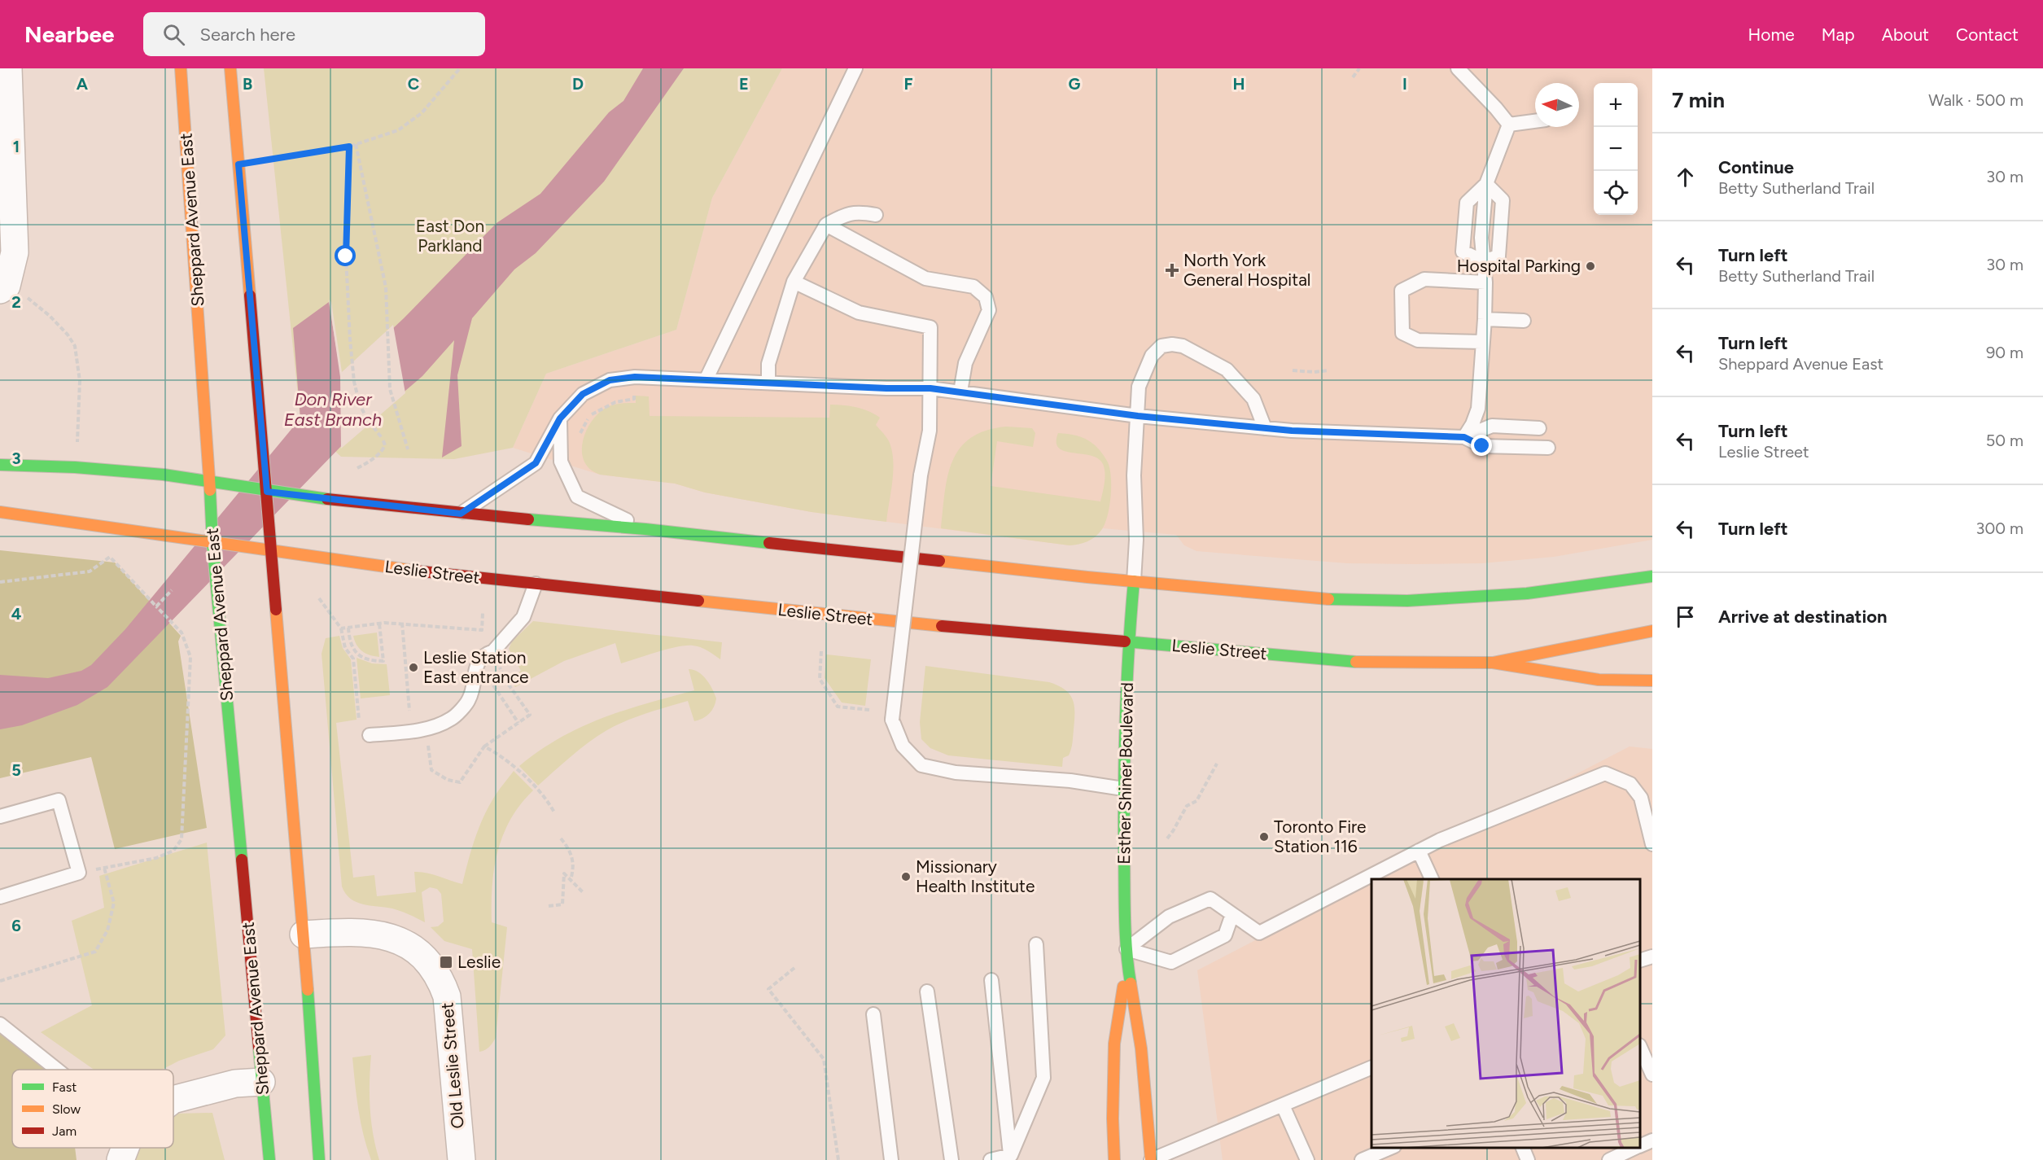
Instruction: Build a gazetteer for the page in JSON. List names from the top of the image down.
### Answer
{
  "streets": {
    "main road": ["Sheppard Avenue East", "Leslie Street", "Esther Shiner Boulevard"],
    "street": ["Old Leslie Street"]
  },
  "crossings": [
    ["Sheppard Avenue East", "Leslie Street"],
    ["Leslie Street", "Esther Shiner Boulevard"]
  ],
  "water": ["Don River East Branch"],
  "parks": ["East Don Parkland"],
  "places": {
    "other": [
      "Hospital Parking",
      "Leslie Station East entrance",
      "Toronto Fire Station 116",
      "Missionary Health Institute"
    ],
    "health": ["North York General Hospital"],
    "transit": ["Leslie"]
  },
  "legend": ["Fast", "Slow", "Jam"],
  "north": "left",
  "page": {
    "header": "Nearbee",
    "search": "Search here",
    "nav": [
      "Home",
      "Map",
      "About",
      "Contact"
    ],
    "heading": ["7 min", "Walk · 500 m"],
    "map_buttons": ["+", "−"],
    "list": [
      ["Continue", "Betty Sutherland Trail", "30 m"],
      ["Turn left", "Betty Sutherland Trail", "30 m"],
      ["Turn left", "Sheppard Avenue East", "90 m"],
      ["Turn left", "Leslie Street", "50 m"],
      ["Turn left", "300 m"],
      "Arrive at destination"
    ]
  },
  "grid": {
    "columns": [
      "A",
      "B",
      "C",
      "D",
      "E",
      "F",
      "G",
      "H",
      "I"
    ],
    "rows": [
      "1",
      "2",
      "3",
      "4",
      "5",
      "6"
    ]
  }
}
